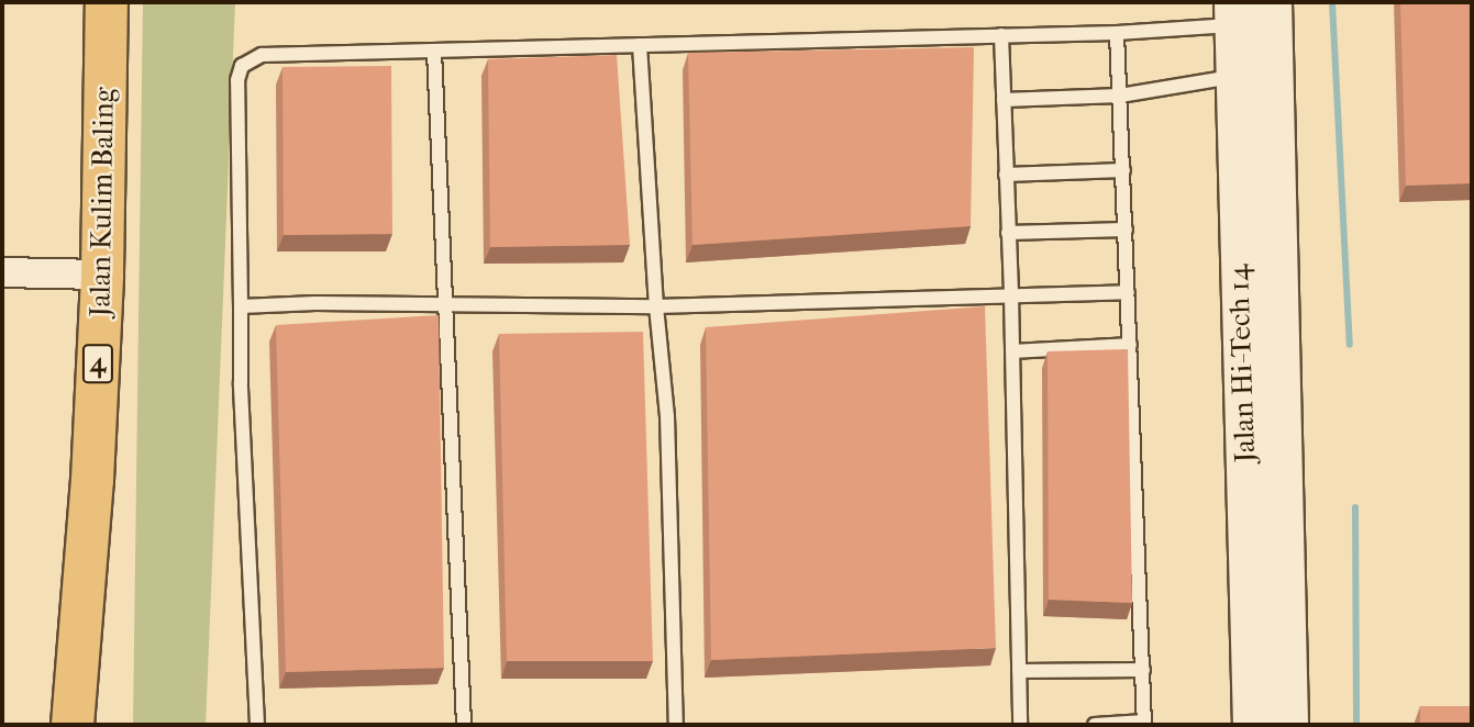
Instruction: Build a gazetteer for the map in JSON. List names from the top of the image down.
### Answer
{
  "streets": {
    "main road": ["Jalan Kulim Baling", "4"],
    "street": ["Jalan Hi-Tech 14"]
  }
}
